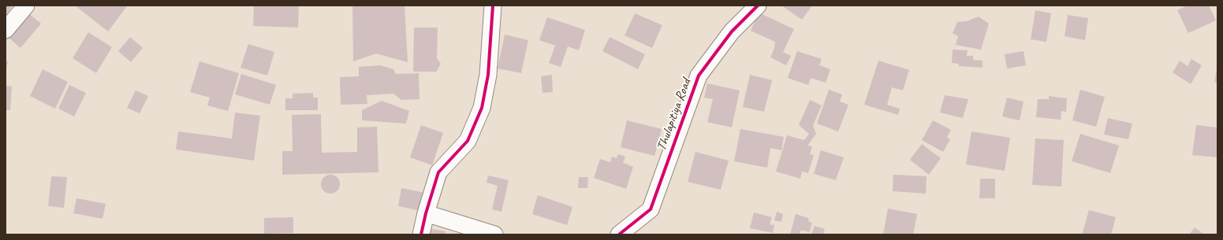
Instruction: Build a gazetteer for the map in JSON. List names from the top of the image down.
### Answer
{
  "streets": {
    "street": ["Thulapitiya Road"]
  }
}
